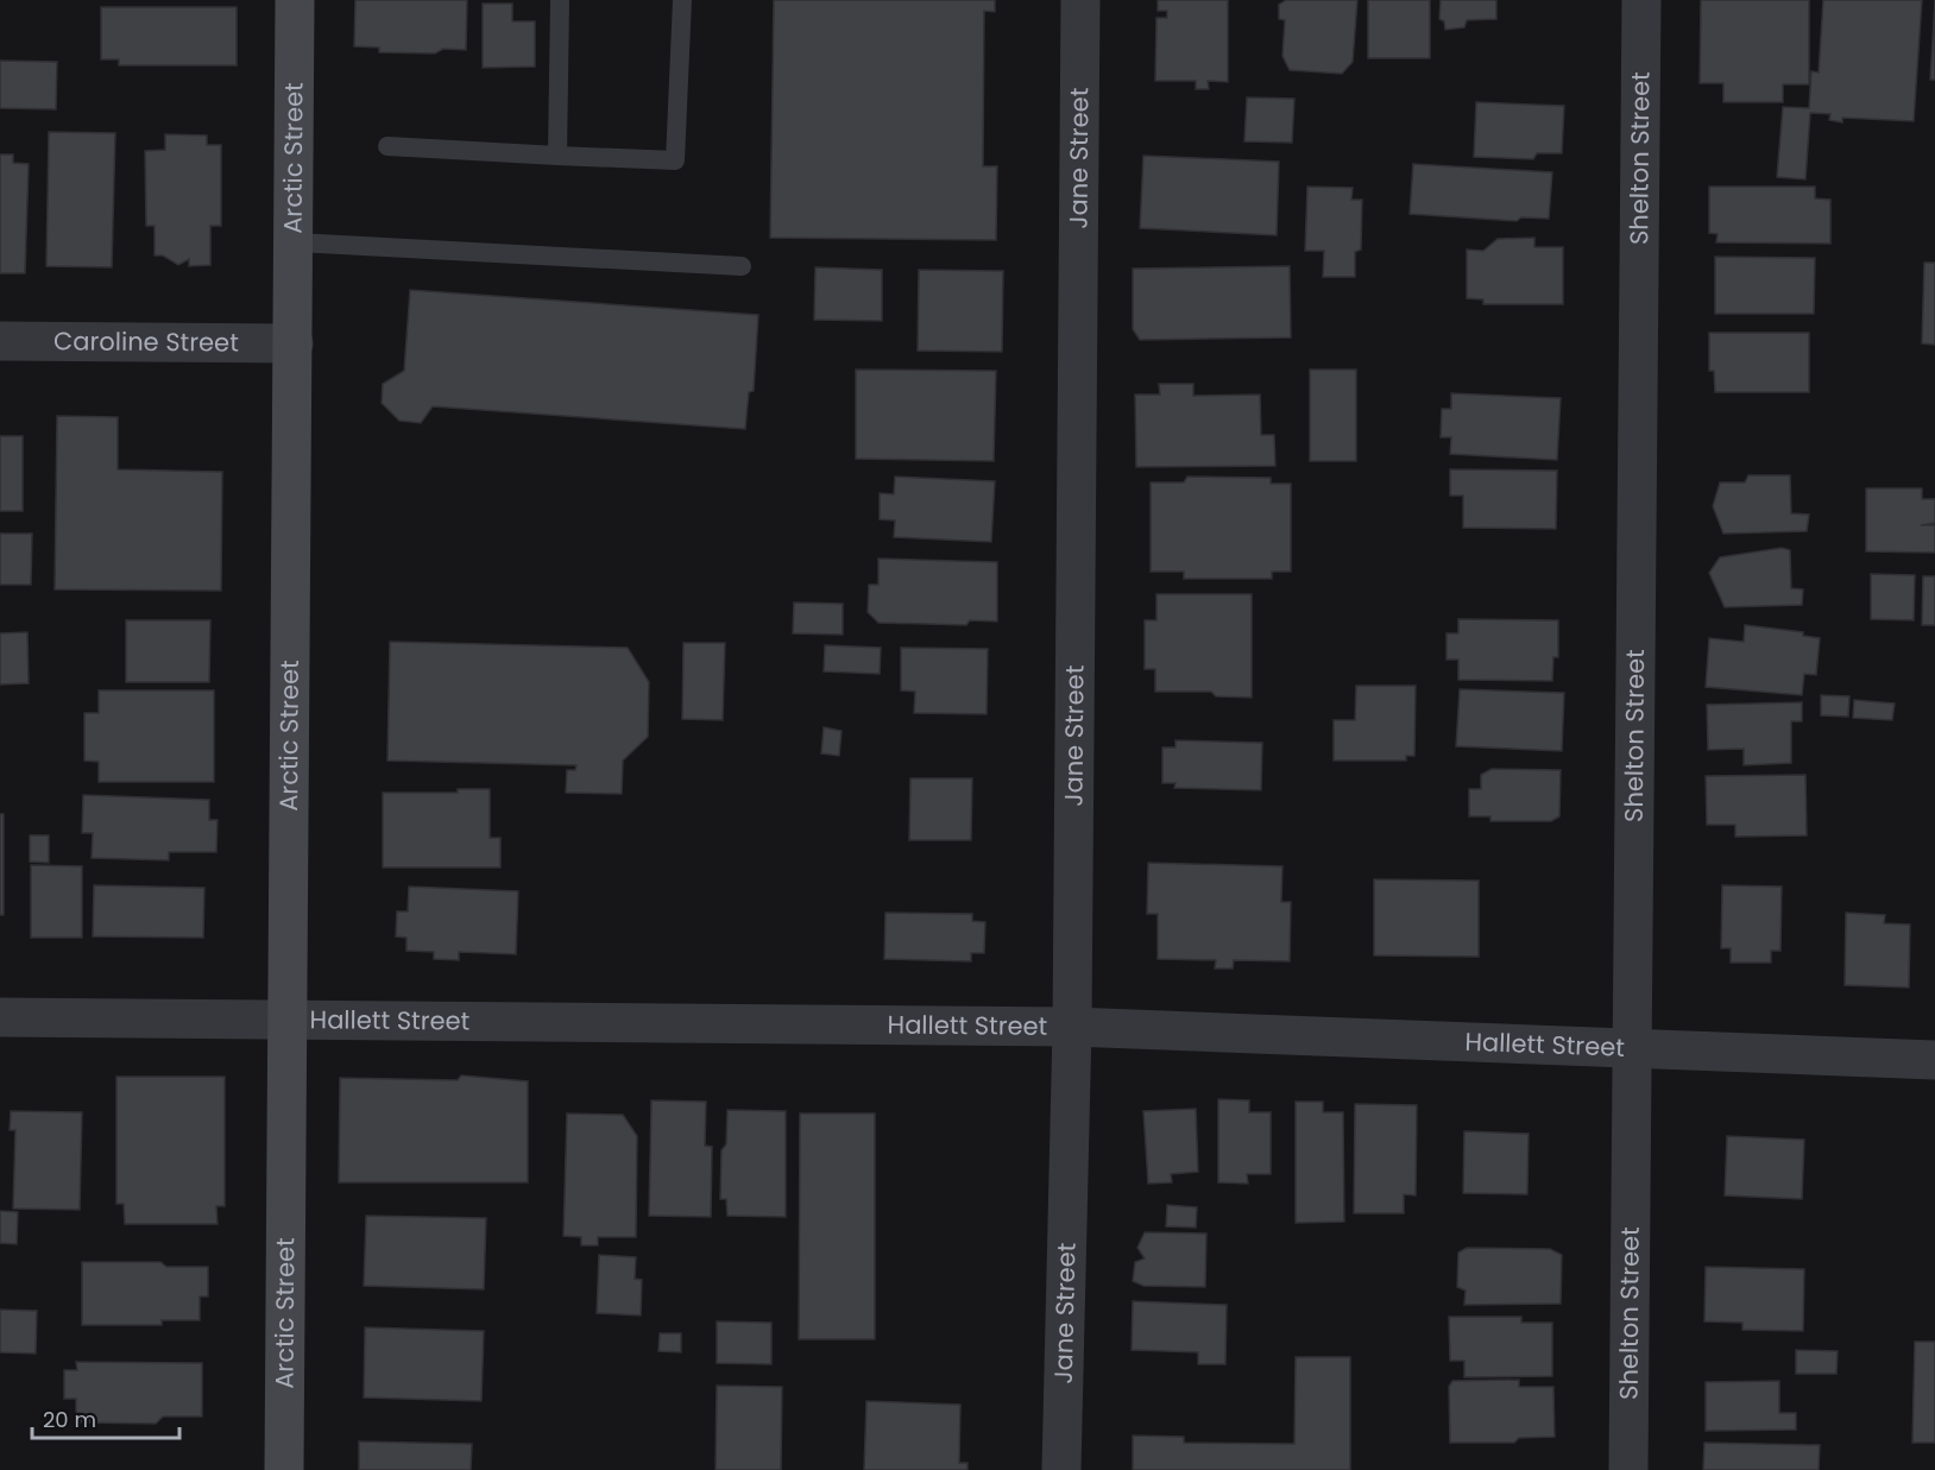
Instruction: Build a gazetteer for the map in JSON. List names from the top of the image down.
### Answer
{
  "streets": {
    "main road": ["Arctic Street"],
    "street": [
      "Jane Street",
      "Shelton Street",
      "Caroline Street",
      "Hallett Street"
    ]
  },
  "crossings": [
    ["Arctic Street", "Caroline Street"],
    ["Arctic Street", "Hallett Street"],
    ["Jane Street", "Hallett Street"],
    ["Shelton Street", "Hallett Street"]
  ],
  "scale_bar": "20 m"
}
